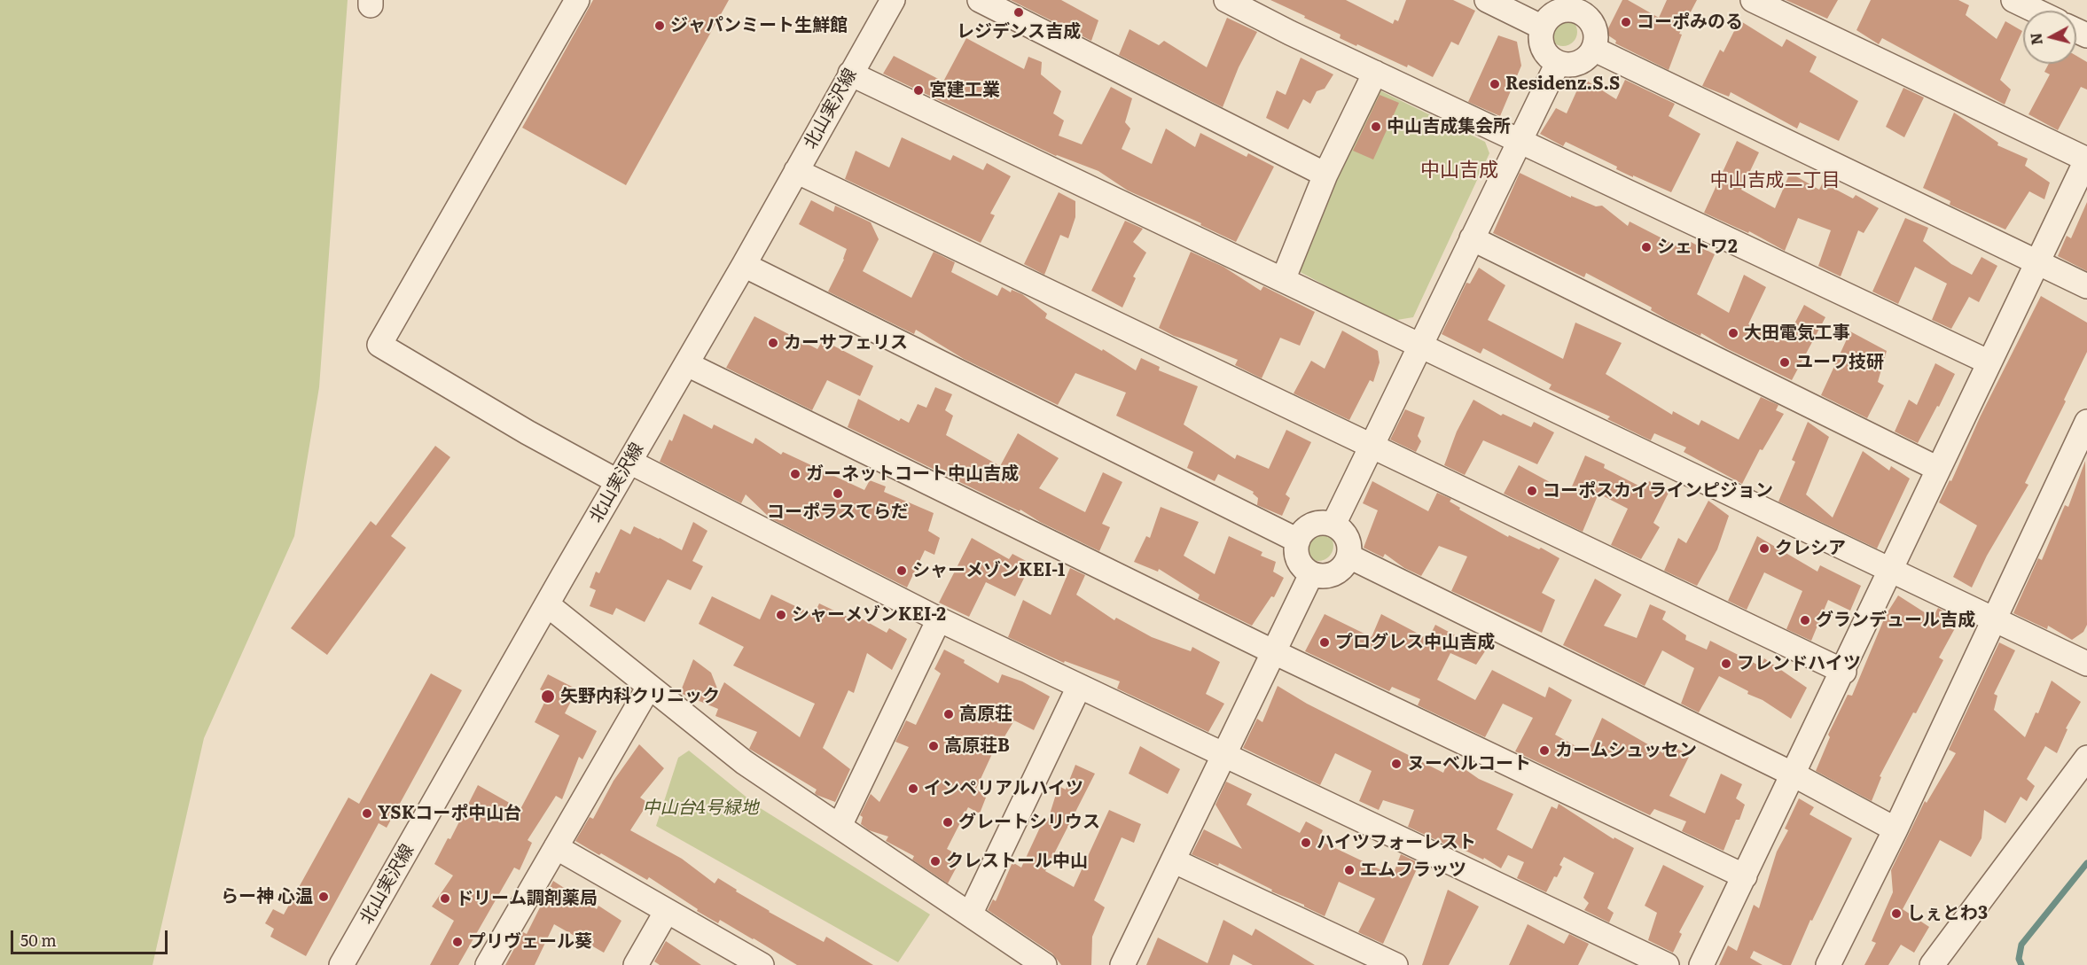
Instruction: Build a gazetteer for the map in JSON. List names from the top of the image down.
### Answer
{
  "streets": {
    "street": ["北山実沢線"]
  },
  "districts": ["中山吉成", "中山吉成二丁目"],
  "parks": ["中山台4号緑地"],
  "places": [
    "レジデンス吉成",
    "コーポみのる",
    "ジャパンミート生鮮館",
    "Residenz.S.S",
    "宮建工業",
    "中山吉成集会所",
    "シェトワ2",
    "大田電気工事",
    "カーサフェリス",
    "ユーワ技研",
    "ガーネットコート中山吉成",
    "コーポスカイラインピジョン",
    "コーポラスてらだ",
    "クレシア",
    "シャーメゾンKEI-1",
    "シャーメゾンKEI-2",
    "グランデュール吉成",
    "プログレス中山吉成",
    "フレンドハイツ",
    "矢野内科クリニック",
    "高原荘",
    "高原荘B",
    "カームシュッセン",
    "ヌーベルコート",
    "インペリアルハイツ",
    "YSKコーポ中山台",
    "グレートシリウス",
    "ハイツフォーレスト",
    "クレストール中山",
    "エムフラッツ",
    "らー神 心温",
    "ドリーム調剤薬局",
    "しぇとわ3",
    "プリヴェール葵"
  ],
  "scale_bar": "50 m",
  "north": "left"
}
